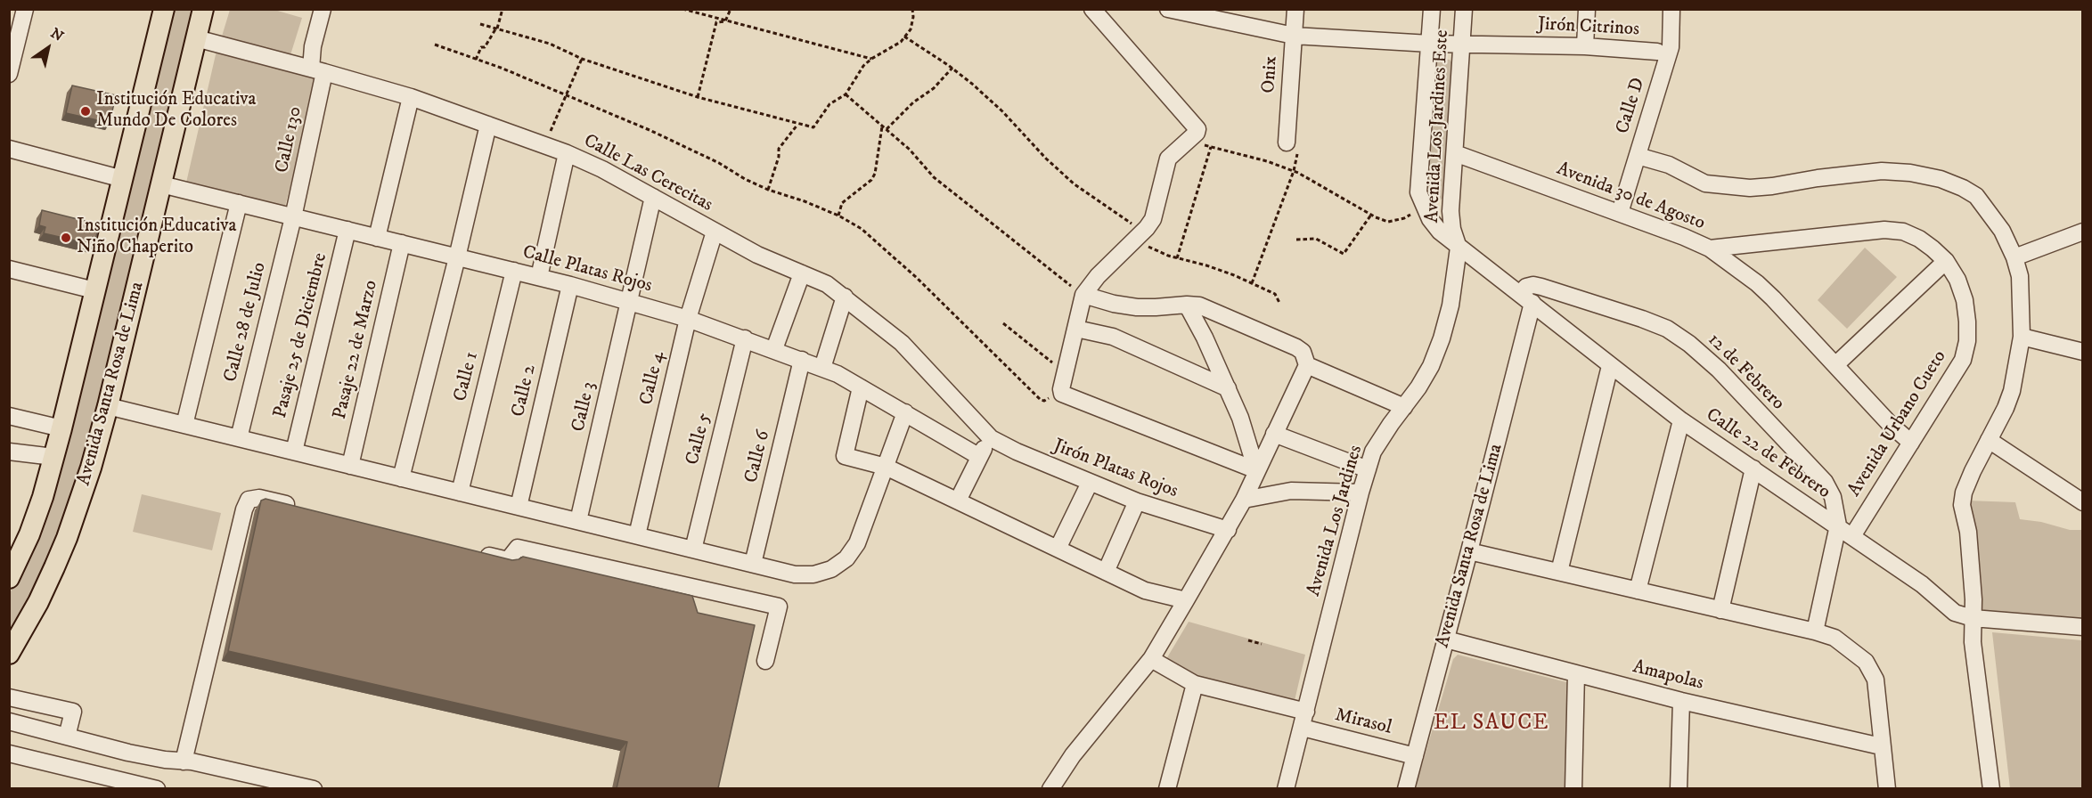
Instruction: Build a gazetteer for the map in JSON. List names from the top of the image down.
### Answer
{
  "streets": {
    "main road": ["Avenida Santa Rosa de Lima"],
    "street": [
      "Jirón Citrinos",
      "Onix",
      "Calle D",
      "Avenida Los Jardines Este",
      "Calle 130",
      "Calle Las Cerecitas",
      "Avenida 30 de Agosto",
      "Calle Platas Rojos",
      "Calle 28 de Julio",
      "Pasaje 25 de Diciembre",
      "Pasaje 22 de Marzo",
      "12 de Febrero",
      "Calle 1",
      "Calle 4",
      "Calle 2",
      "Calle 3",
      "Avenida Urbano Cueto",
      "Calle 5",
      "Calle 22 de Febrero",
      "Calle 6",
      "Jirón Platas Rojos",
      "Avenida Los Jardines",
      "Amapolas",
      "Mirasol"
    ]
  },
  "crossings": [
    ["Jirón Citrinos", "Onix"],
    ["Jirón Citrinos", "Avenida Los Jardines Este"],
    ["Calle D", "Avenida 30 de Agosto"],
    ["Avenida Los Jardines Este", "Avenida 30 de Agosto"],
    ["Avenida Los Jardines Este", "Calle 22 de Febrero"],
    ["Avenida Los Jardines Este", "Avenida Los Jardines"],
    ["Calle 130", "Calle Las Cerecitas"],
    ["Calle 130", "Calle Platas Rojos"],
    ["Calle 130", "Calle 28 de Julio"],
    ["Calle Las Cerecitas", "Calle 4"],
    ["Calle Las Cerecitas", "Avenida Santa Rosa de Lima"],
    ["Calle Las Cerecitas", "Calle 3"],
    ["Calle Las Cerecitas", "Jirón Platas Rojos"],
    ["Avenida 30 de Agosto", "Avenida Urbano Cueto"],
    ["Calle Platas Rojos", "Calle 28 de Julio"],
    ["Calle Platas Rojos", "Pasaje 25 de Diciembre"],
    ["Calle Platas Rojos", "Pasaje 22 de Marzo"],
    ["Calle Platas Rojos", "Calle 1"],
    ["Calle Platas Rojos", "Calle 4"],
    ["Calle Platas Rojos", "Avenida Santa Rosa de Lima"],
    ["Calle Platas Rojos", "Calle 2"],
    ["Calle Platas Rojos", "Calle 3"],
    ["Calle Platas Rojos", "Calle 5"],
    ["Calle Platas Rojos", "Calle 6"],
    ["12 de Febrero", "Avenida Santa Rosa de Lima"],
    ["12 de Febrero", "Calle 22 de Febrero"],
    ["Avenida Santa Rosa de Lima", "Calle 22 de Febrero"],
    ["Avenida Santa Rosa de Lima", "Amapolas"],
    ["Avenida Santa Rosa de Lima", "Mirasol"],
    ["Avenida Urbano Cueto", "Calle 22 de Febrero"],
    ["Calle 22 de Febrero", "Avenida Los Jardines"],
    ["Avenida Los Jardines", "Mirasol"]
  ],
  "districts": ["EL SAUCE"],
  "places": ["Institución Educativa Mundo De Colores", "Institución Educativa Niño Chaperito"],
  "north": "top right"
}
